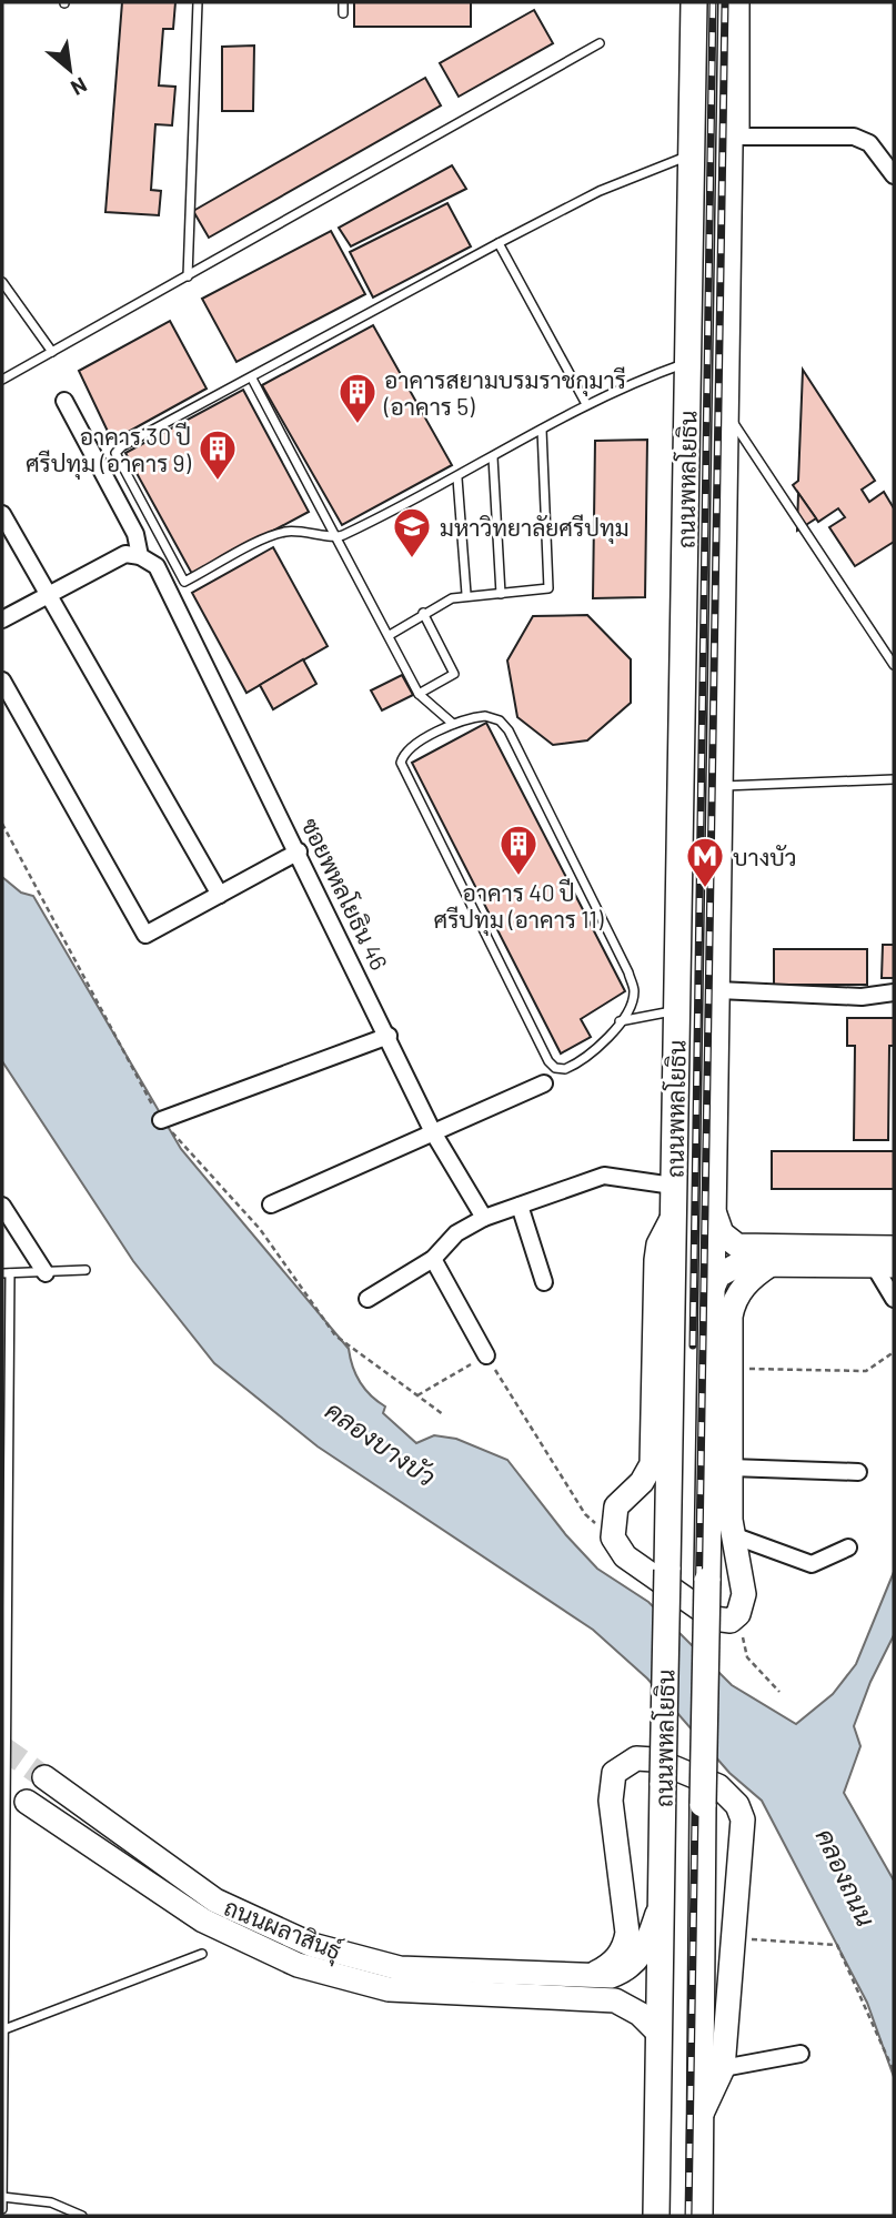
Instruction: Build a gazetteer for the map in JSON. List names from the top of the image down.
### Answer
{
  "streets": {
    "main road": ["ถนนพหลโยธิน", "ถนนผลาสินธุ์"],
    "street": ["ซอยพหลโยธิน 46"]
  },
  "crossings": [
    ["ถนนพหลโยธิน", "ถนนผลาสินธุ์"]
  ],
  "water": ["คลองบางบัว", "คลองถนน"],
  "places": {
    "building": ["อาคารสยามบรมราชกุมารี (อาคาร 5)", "อาคาร 30 ปี ศรีปทุม (อาคาร 9)", "อาคาร 40 ปี ศรีปทุม (อาคาร 11)"],
    "school or university": ["มหาวิทยาลัยศรีปทุม"],
    "metro station": ["บางบัว"]
  },
  "north": "bottom right"
}
